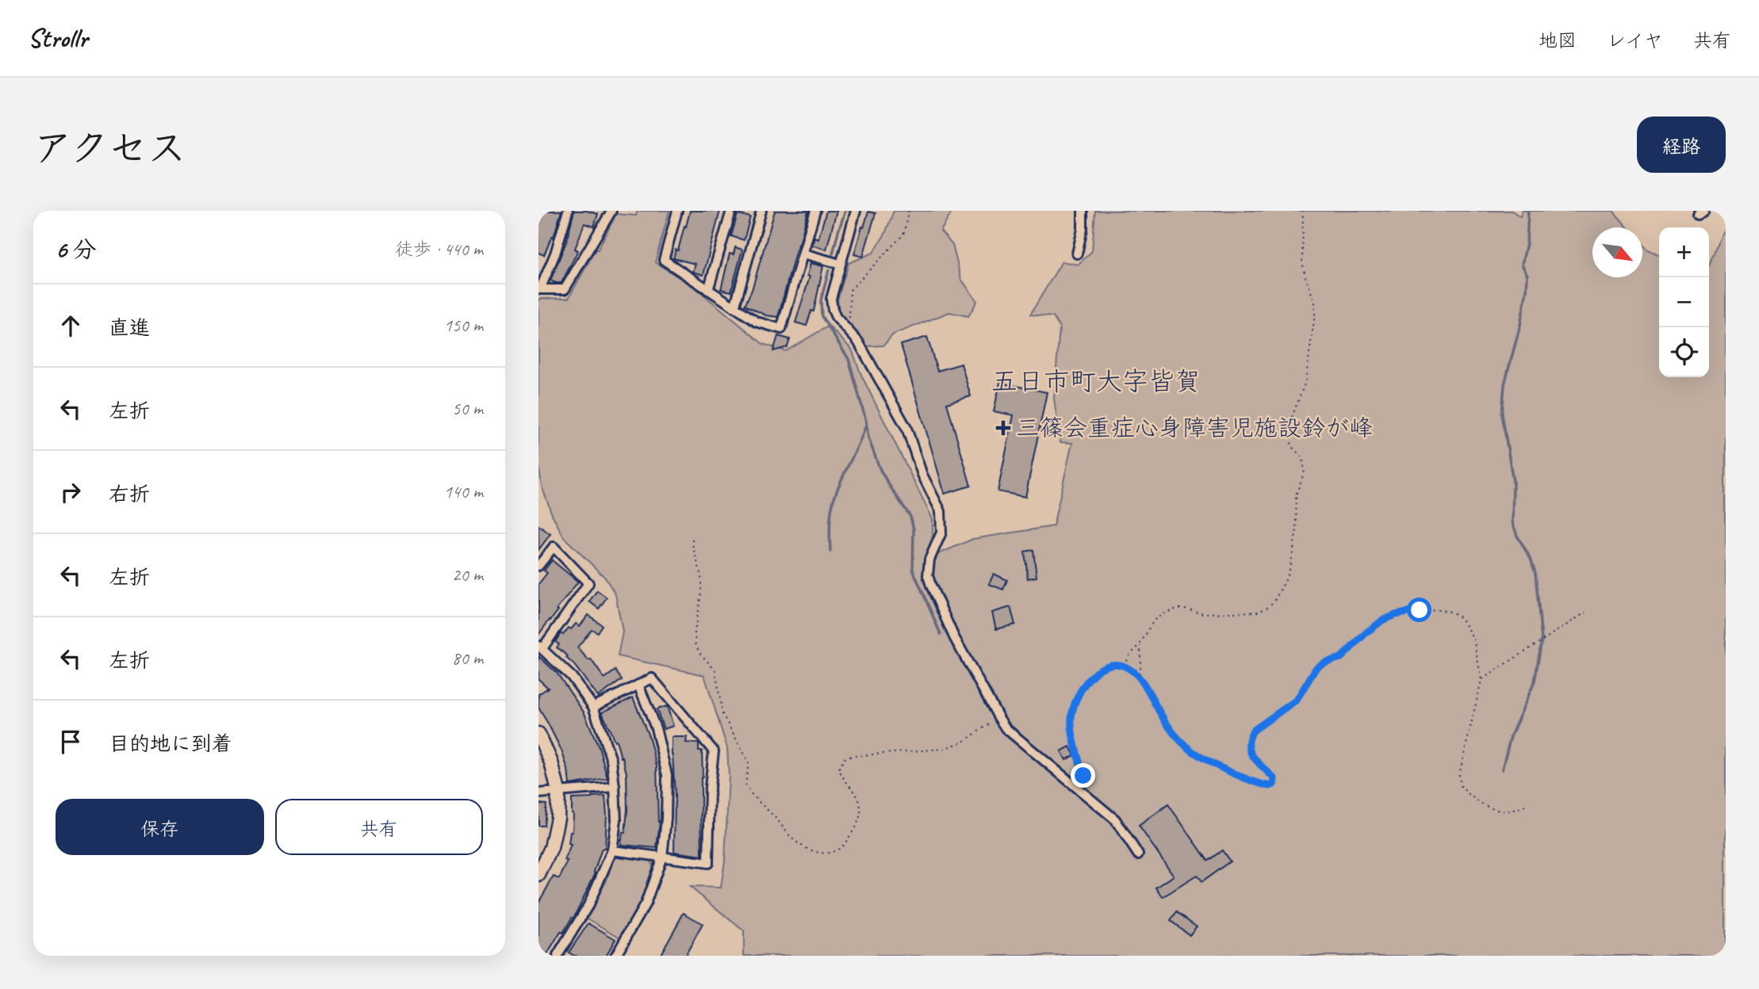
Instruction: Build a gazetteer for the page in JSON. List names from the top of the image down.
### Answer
{
  "districts": ["五日市町大字皆賀"],
  "places": {
    "health": ["三篠会重症心身障害児施設鈴が峰"]
  },
  "north": "bottom right",
  "page": {
    "header": "Strollr",
    "nav": ["地図", "レイヤ", "共有"],
    "title": "アクセス",
    "buttons": [
      "経路",
      ["保存", "共有"]
    ],
    "heading": ["6 分", "徒歩 · 440 m"],
    "map_buttons": ["+", "−"],
    "list": [
      ["直進", "150 m"],
      ["左折", "50 m"],
      ["右折", "140 m"],
      ["左折", "20 m"],
      ["左折", "80 m"],
      "目的地に到着"
    ]
  }
}
